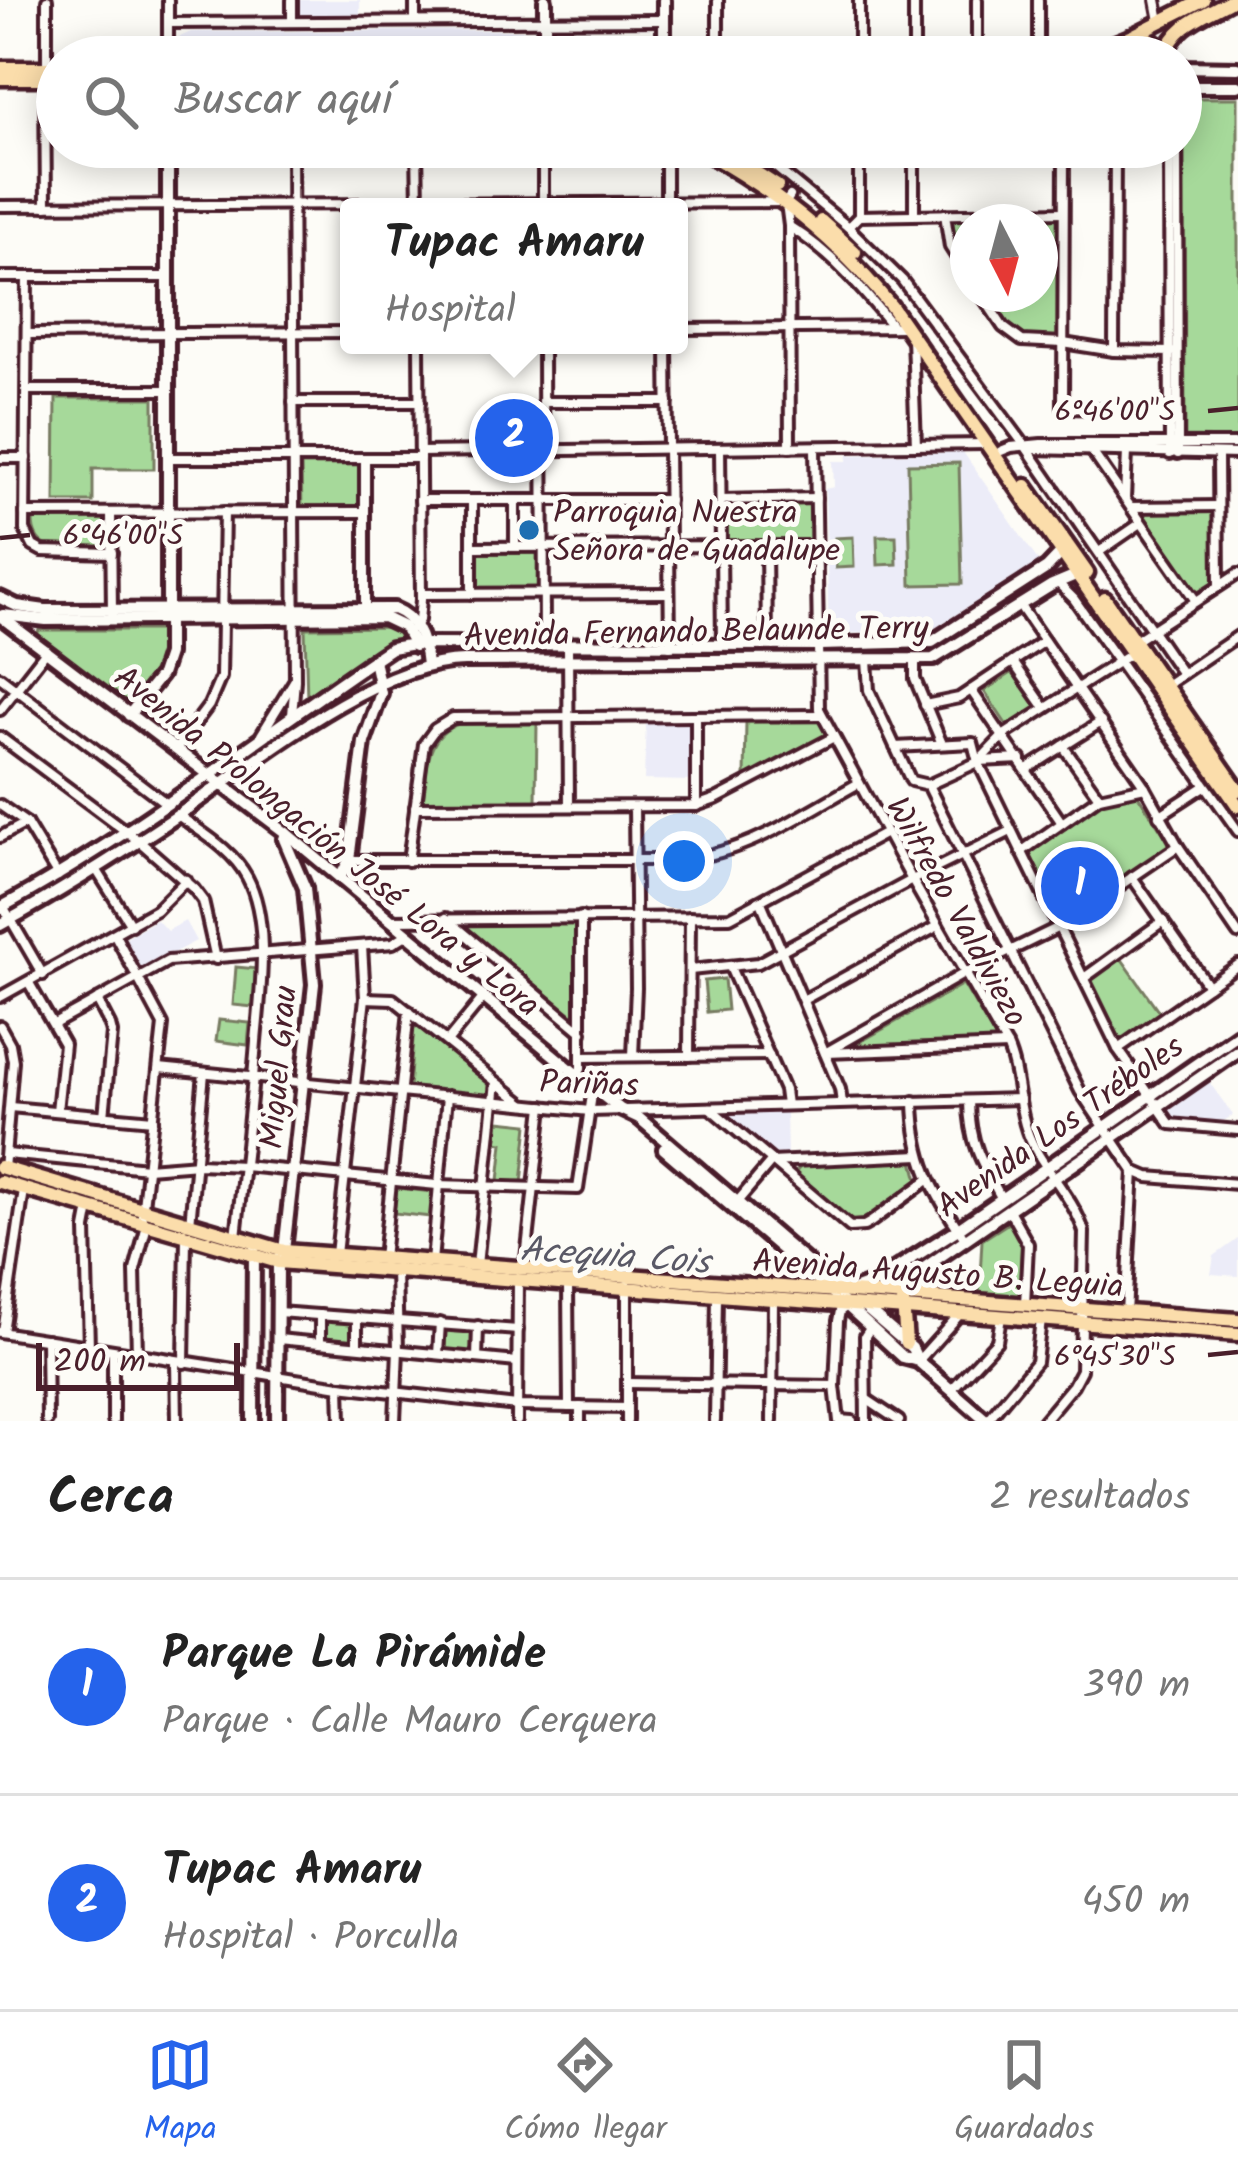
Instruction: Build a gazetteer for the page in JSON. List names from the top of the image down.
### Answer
{
  "streets": {
    "main road": [
      "Avenida Fernando Belaunde Terry",
      "Avenida Prolongación José Lora y Lora",
      "Miguel Grau",
      "Avenida Los Tréboles",
      "Avenida Augusto B. Leguia"
    ],
    "street": ["Wilfredo Valdiviezo", "Pariñas"]
  },
  "crossings": [
    ["Avenida Fernando Belaunde Terry", "Avenida Prolongación José Lora y Lora"],
    ["Avenida Fernando Belaunde Terry", "Wilfredo Valdiviezo"],
    ["Avenida Prolongación José Lora y Lora", "Miguel Grau"],
    ["Avenida Prolongación José Lora y Lora", "Pariñas"],
    ["Avenida Prolongación José Lora y Lora", "Avenida Los Tréboles"],
    ["Avenida Prolongación José Lora y Lora", "Avenida Augusto B. Leguia"],
    ["Wilfredo Valdiviezo", "Pariñas"],
    ["Wilfredo Valdiviezo", "Avenida Los Tréboles"],
    ["Wilfredo Valdiviezo", "Avenida Augusto B. Leguia"],
    ["Miguel Grau", "Pariñas"],
    ["Miguel Grau", "Avenida Augusto B. Leguia"],
    ["Avenida Los Tréboles", "Avenida Augusto B. Leguia"]
  ],
  "water": ["Acequia Cois"],
  "places": ["Parroquia Nuestra Señora de Guadalupe"],
  "scale_bar": "200 m",
  "north": "bottom",
  "page": {
    "search": "Buscar aquí",
    "popup": ["Tupac Amaru", "Hospital"],
    "pins": ["2", "1"],
    "scale": "200 m",
    "heading": ["Cerca", "2 resultados"],
    "list": [
      {
        "mark": "1",
        "name": "Parque La Pirámide",
        "note": "Parque · Calle Mauro Cerquera",
        "value": "390 m"
      },
      {
        "mark": "2",
        "name": "Tupac Amaru",
        "note": "Hospital · Porculla",
        "value": "450 m"
      }
    ],
    "nav": ["Mapa", "Cómo llegar", "Guardados"]
  },
  "coordinates": ["6°46'00\"S", "6°45'30\"S"]
}
